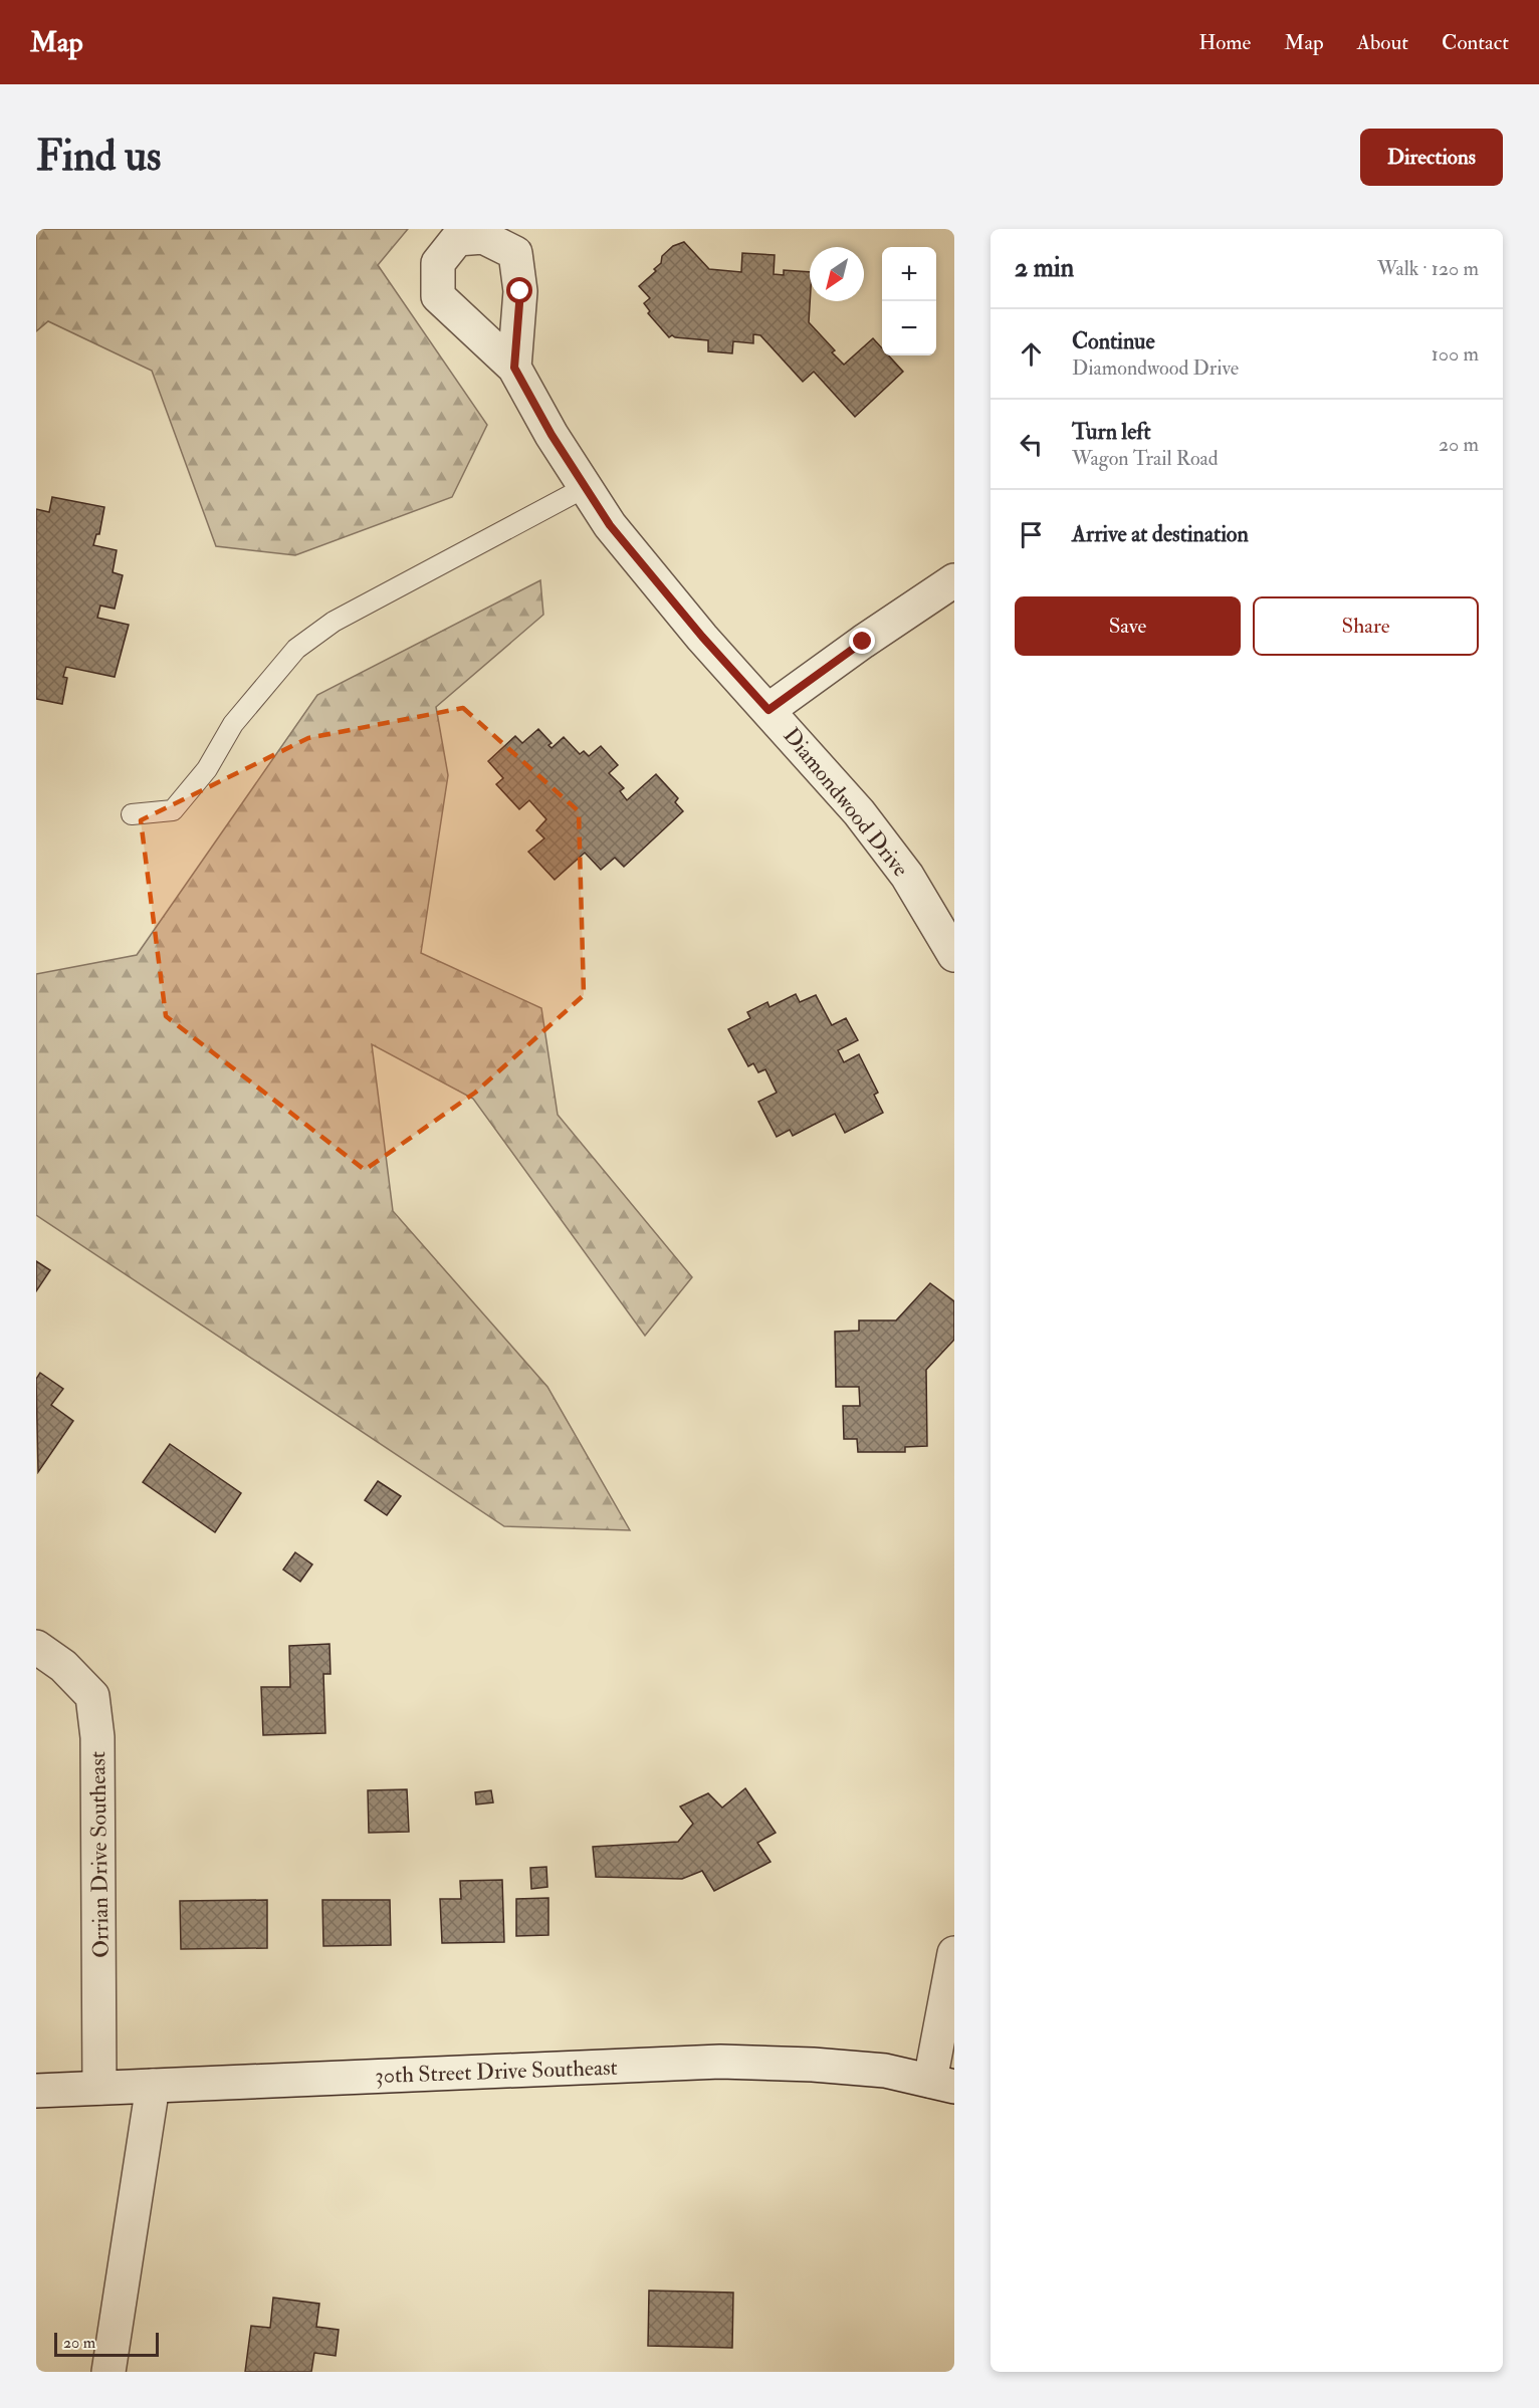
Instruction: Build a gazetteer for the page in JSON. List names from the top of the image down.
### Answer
{
  "streets": {
    "street": ["Diamondwood Drive", "Orrian Drive Southeast", "30th Street Drive Southeast"]
  },
  "crossings": [
    ["Orrian Drive Southeast", "30th Street Drive Southeast"]
  ],
  "scale_bar": "20 m",
  "north": "bottom left",
  "page": {
    "header": "Map",
    "nav": [
      "Home",
      "Map",
      "About",
      "Contact"
    ],
    "buttons": [
      "Directions",
      ["Save", "Share"]
    ],
    "title": "Find us",
    "heading": ["2 min", "Walk · 120 m"],
    "map_buttons": ["+", "−"],
    "list": [
      ["Continue", "Diamondwood Drive", "100 m"],
      ["Turn left", "Wagon Trail Road", "20 m"],
      "Arrive at destination"
    ],
    "scale": "20 m"
  }
}
